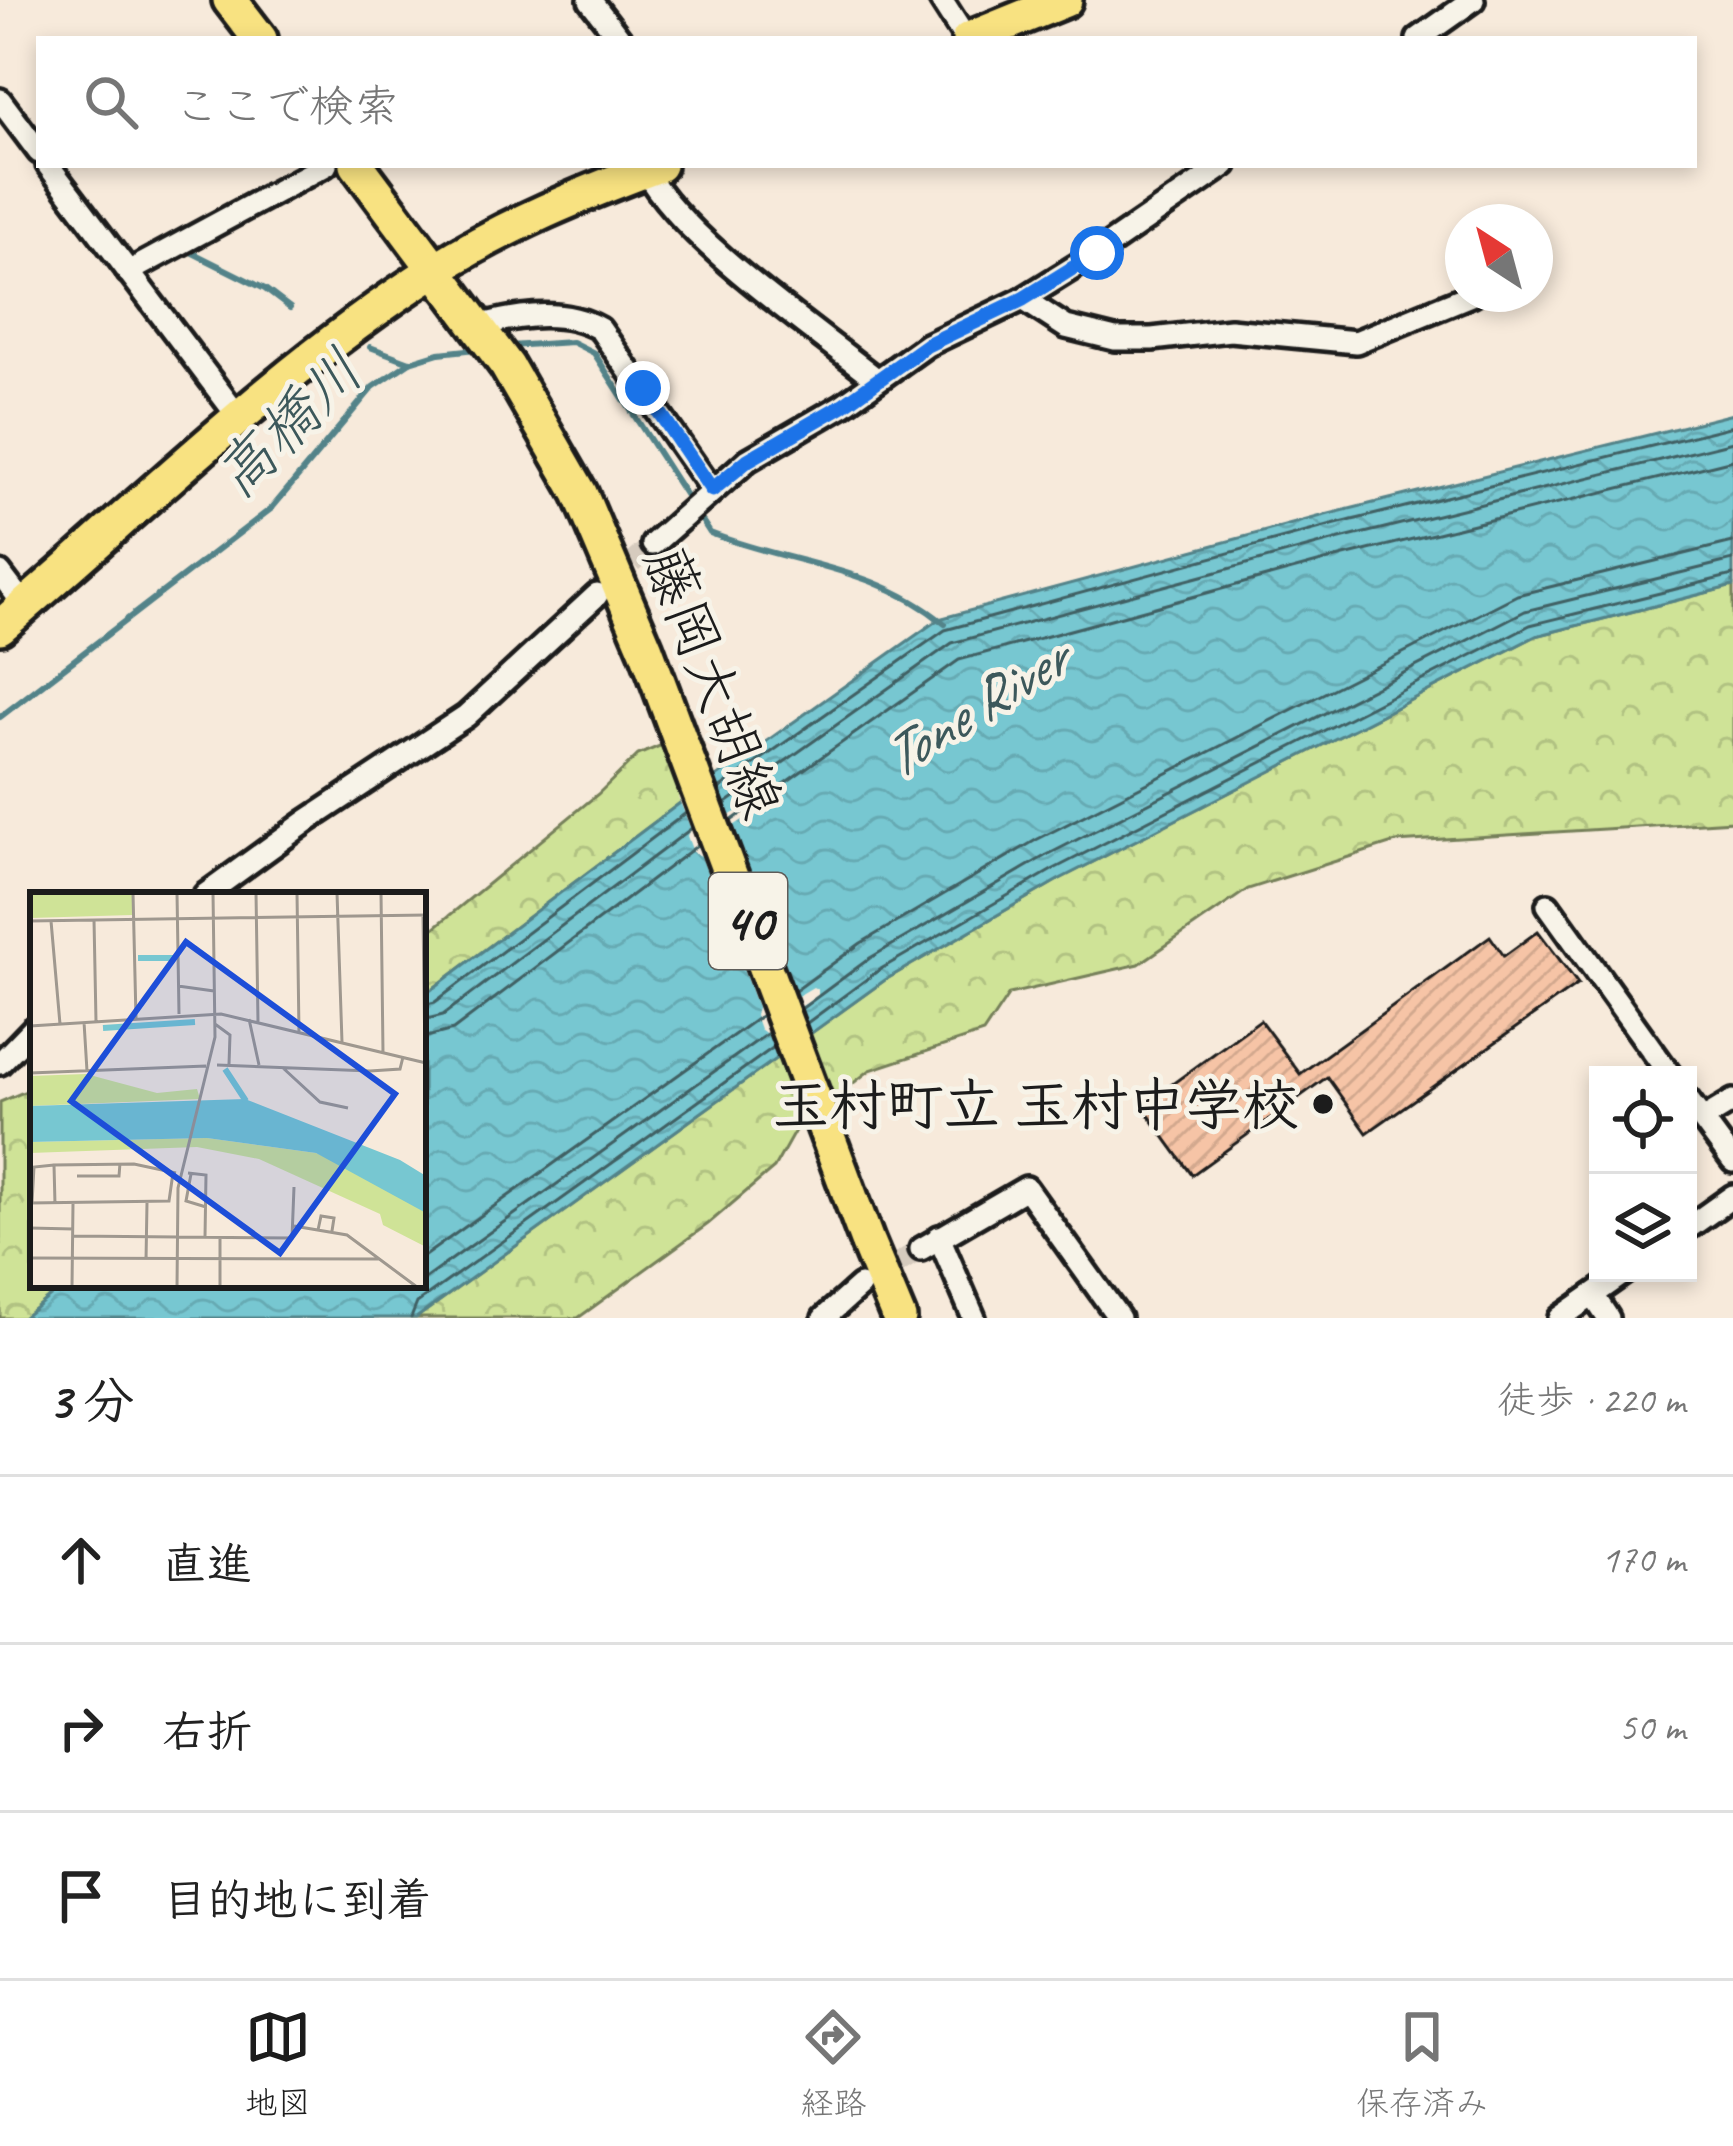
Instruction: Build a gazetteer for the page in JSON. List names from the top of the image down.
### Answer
{
  "streets": {
    "main road": ["藤岡大胡線", "40"]
  },
  "crossings": [
    ["藤岡大胡線", "40"]
  ],
  "water": ["高橋川", "Tone River"],
  "places": ["玉村町立 玉村中学校"],
  "north": "top left",
  "page": {
    "search": "ここで検索",
    "heading": ["3 分", "徒歩 · 220 m"],
    "list": [
      ["直進", "170 m"],
      ["右折", "50 m"],
      "目的地に到着"
    ],
    "nav": ["地図", "経路", "保存済み"]
  }
}
